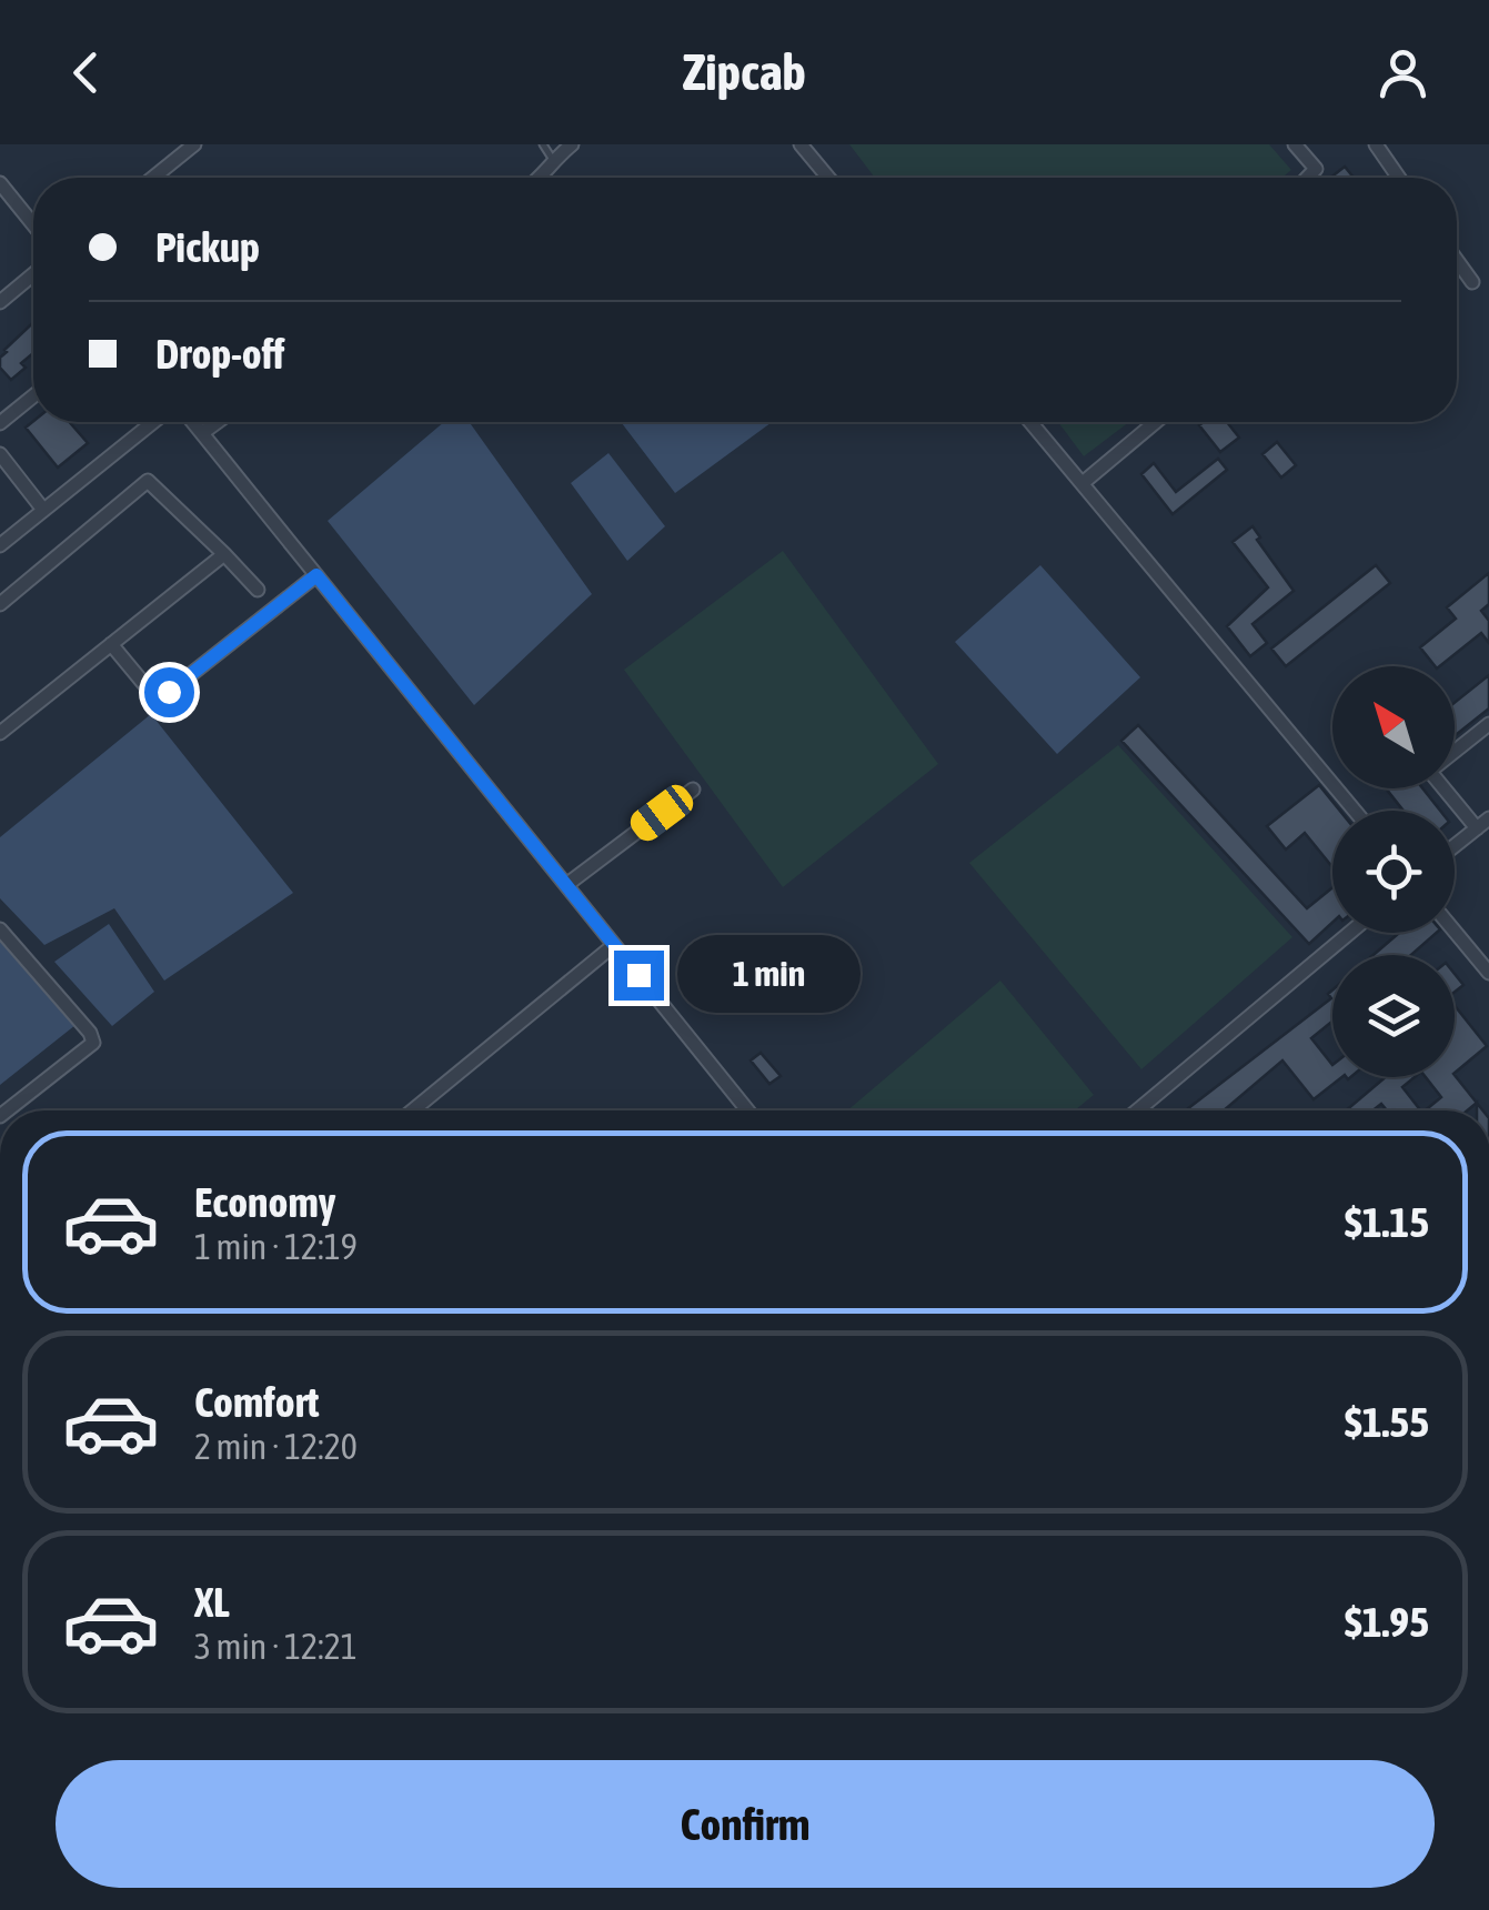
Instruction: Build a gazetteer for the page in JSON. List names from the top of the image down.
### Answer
{
  "north": "top left",
  "page": {
    "header": "Zipcab",
    "banner": ["Pickup", "Drop-off"],
    "bubble": "1 min",
    "list": [
      {
        "name": "Economy",
        "note": "1 min · 12:19",
        "value": "$1.15"
      },
      {
        "name": "Comfort",
        "note": "2 min · 12:20",
        "value": "$1.55"
      },
      {
        "name": "XL",
        "note": "3 min · 12:21",
        "value": "$1.95"
      }
    ],
    "buttons": "Confirm"
  }
}
